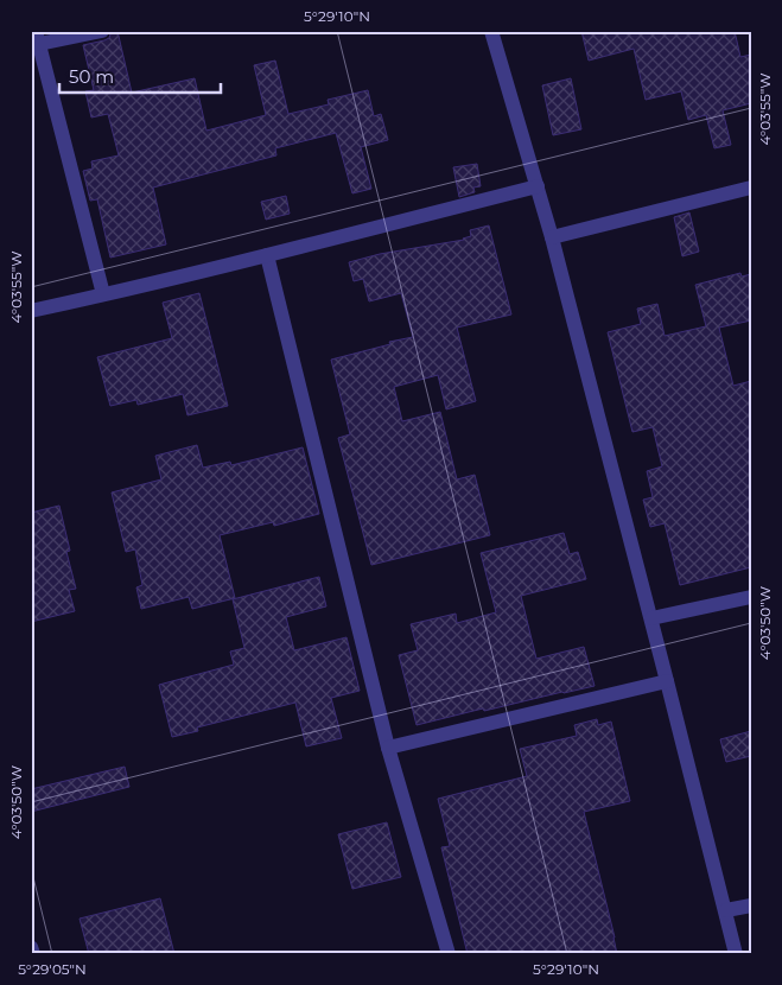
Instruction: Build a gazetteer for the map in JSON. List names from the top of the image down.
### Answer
{
  "scale_bar": "50 m",
  "coordinates": [
    "5°29'10\"N",
    "4°03'55\"W",
    "4°03'50\"W",
    "5°29'05\"N"
  ]
}
